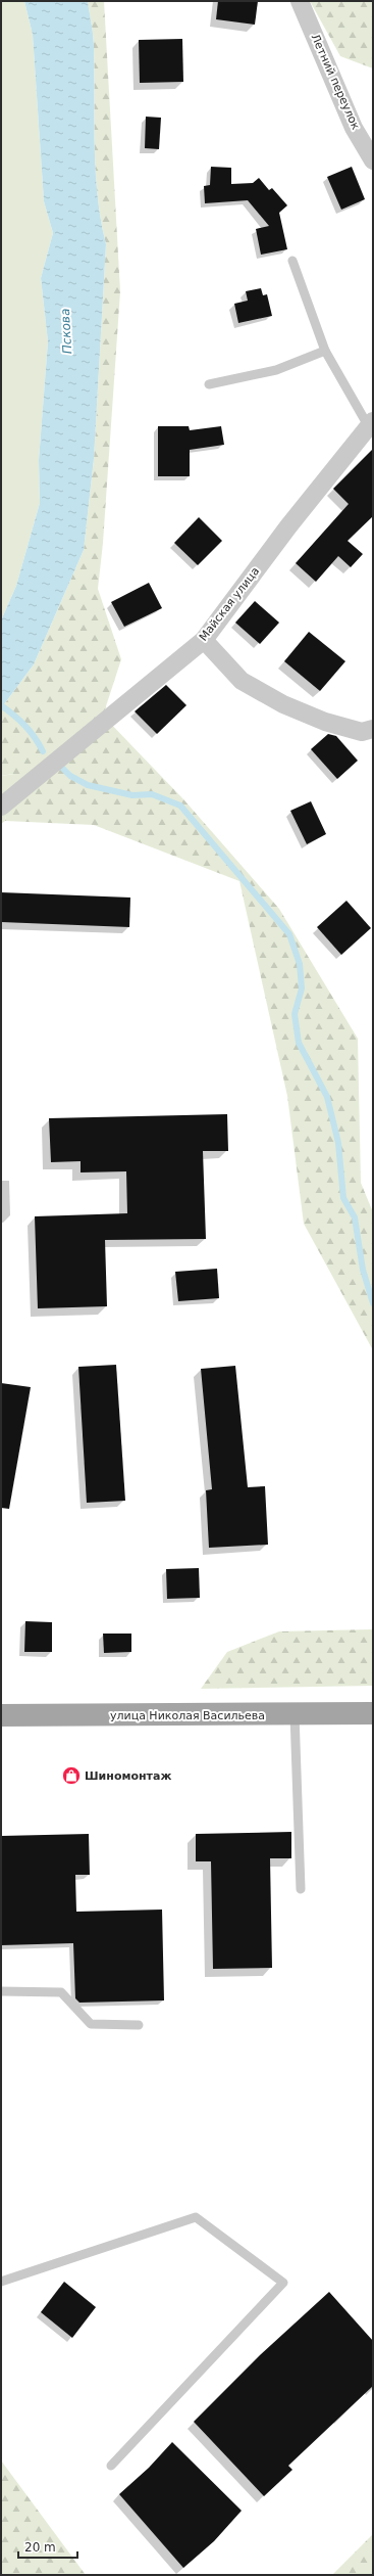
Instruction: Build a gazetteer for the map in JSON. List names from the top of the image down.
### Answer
{
  "streets": {
    "main road": ["улица Николая Васильева"],
    "street": ["Летний переулок", "Майская улица"]
  },
  "water": ["Пскова"],
  "places": {
    "shop": ["Шиномонтаж"]
  },
  "scale_bar": "20 m"
}
